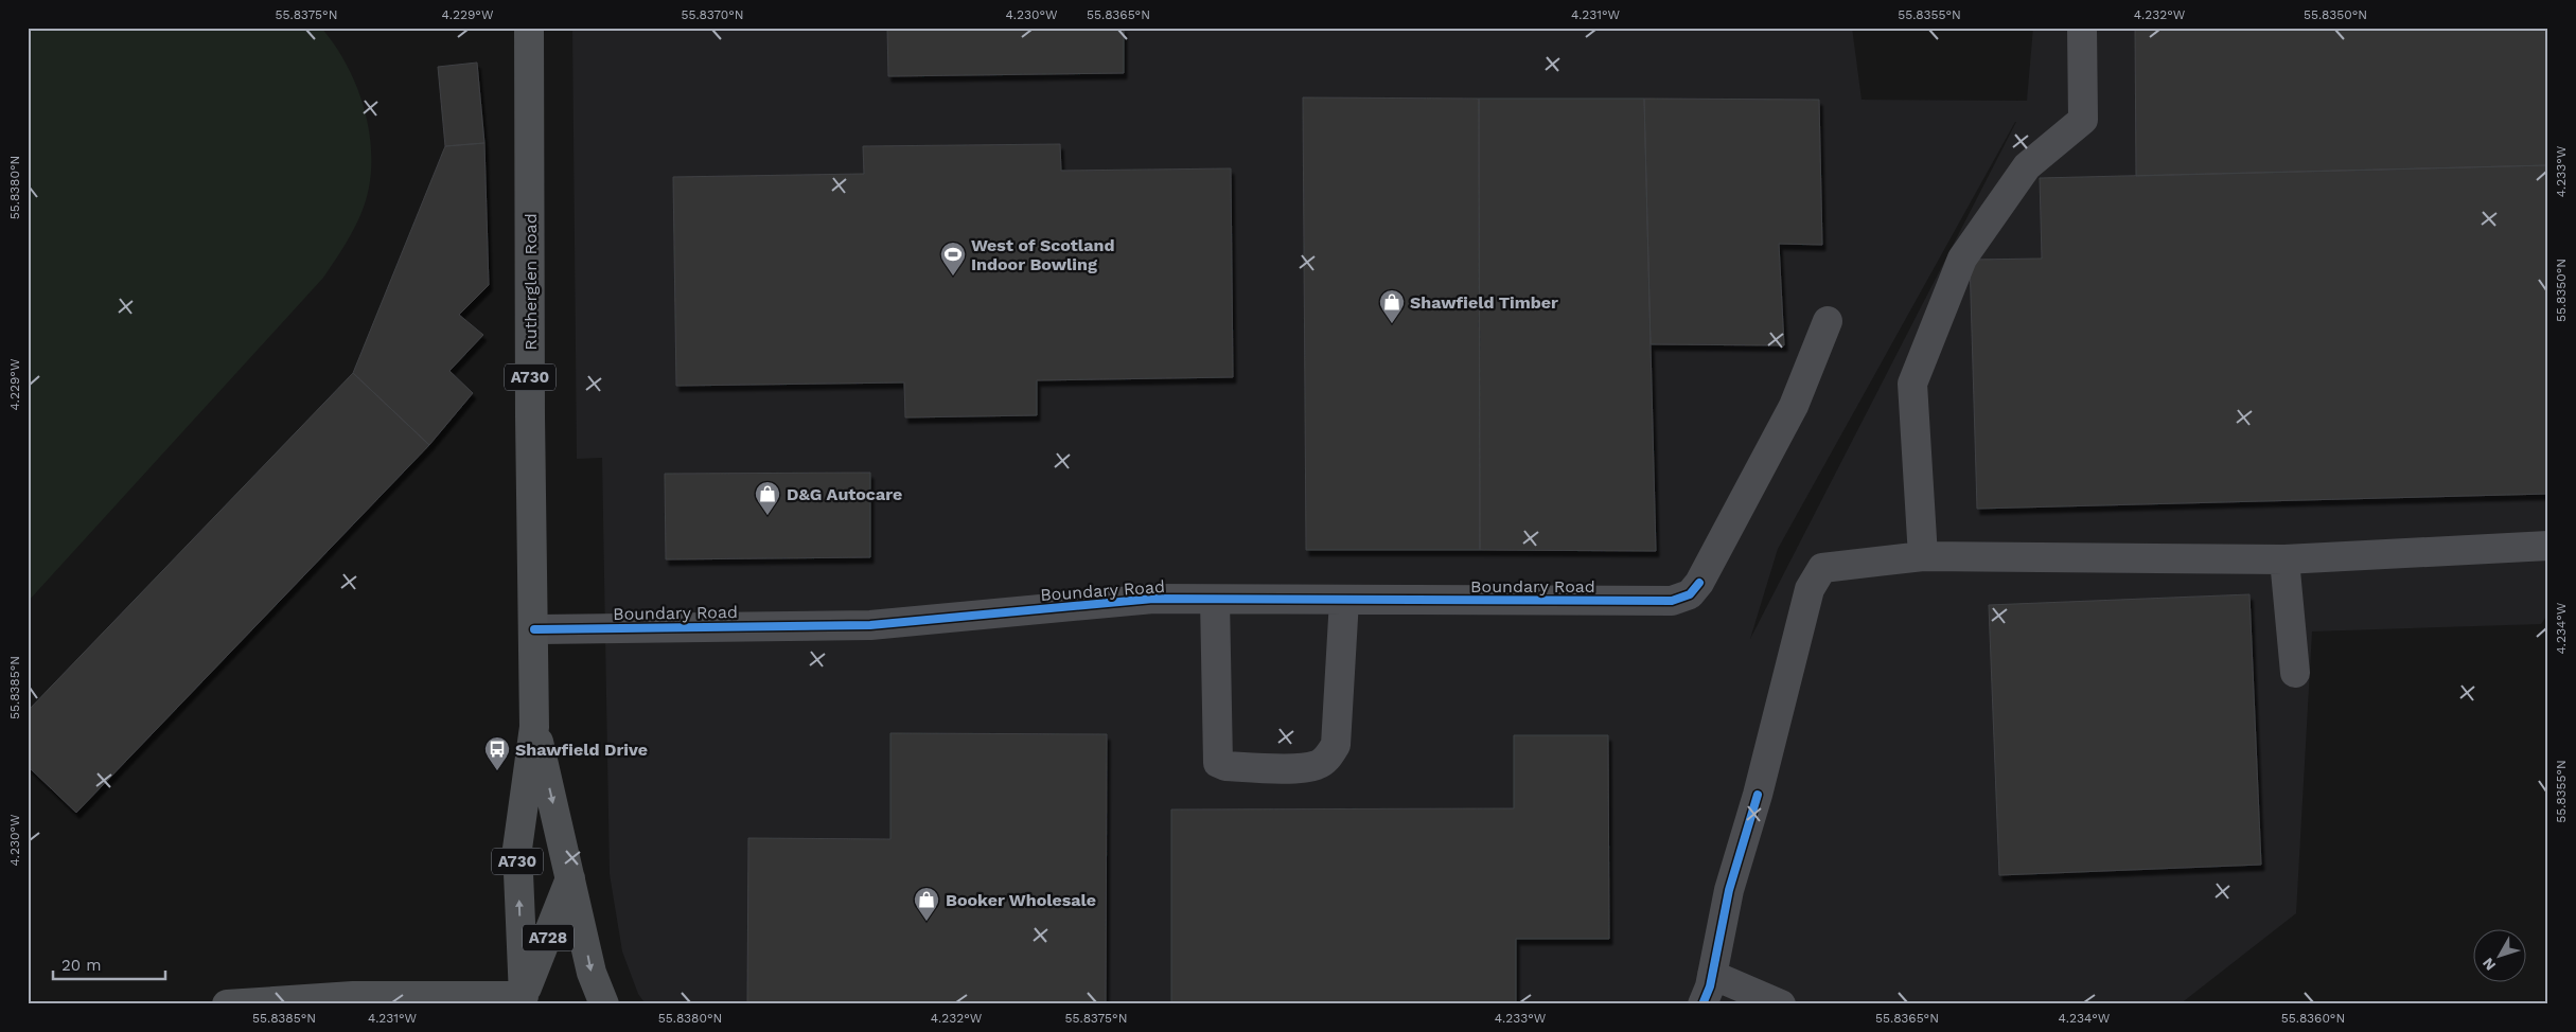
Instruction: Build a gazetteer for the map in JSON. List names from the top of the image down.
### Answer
{
  "streets": {
    "main road": ["Rutherglen Road", "A730", "A728"],
    "street": ["Boundary Road"]
  },
  "crossings": [
    ["Rutherglen Road", "Boundary Road"],
    ["Rutherglen Road", "A728"]
  ],
  "places": {
    "sports": ["West of Scotland Indoor Bowling"],
    "shop": ["Shawfield Timber", "D&G Autocare", "Booker Wholesale"],
    "bus stop": ["Shawfield Drive"]
  },
  "scale_bar": "20 m",
  "north": "bottom left",
  "coordinates": [
    "55.8375°N",
    "4.229°W",
    "55.8370°N",
    "4.230°W",
    "55.8365°N",
    "4.231°W",
    "55.8355°N",
    "4.232°W",
    "55.8350°N",
    "4.233°W",
    "55.8380°N",
    "4.234°W",
    "55.8385°N",
    "55.8360°N"
  ]
}
